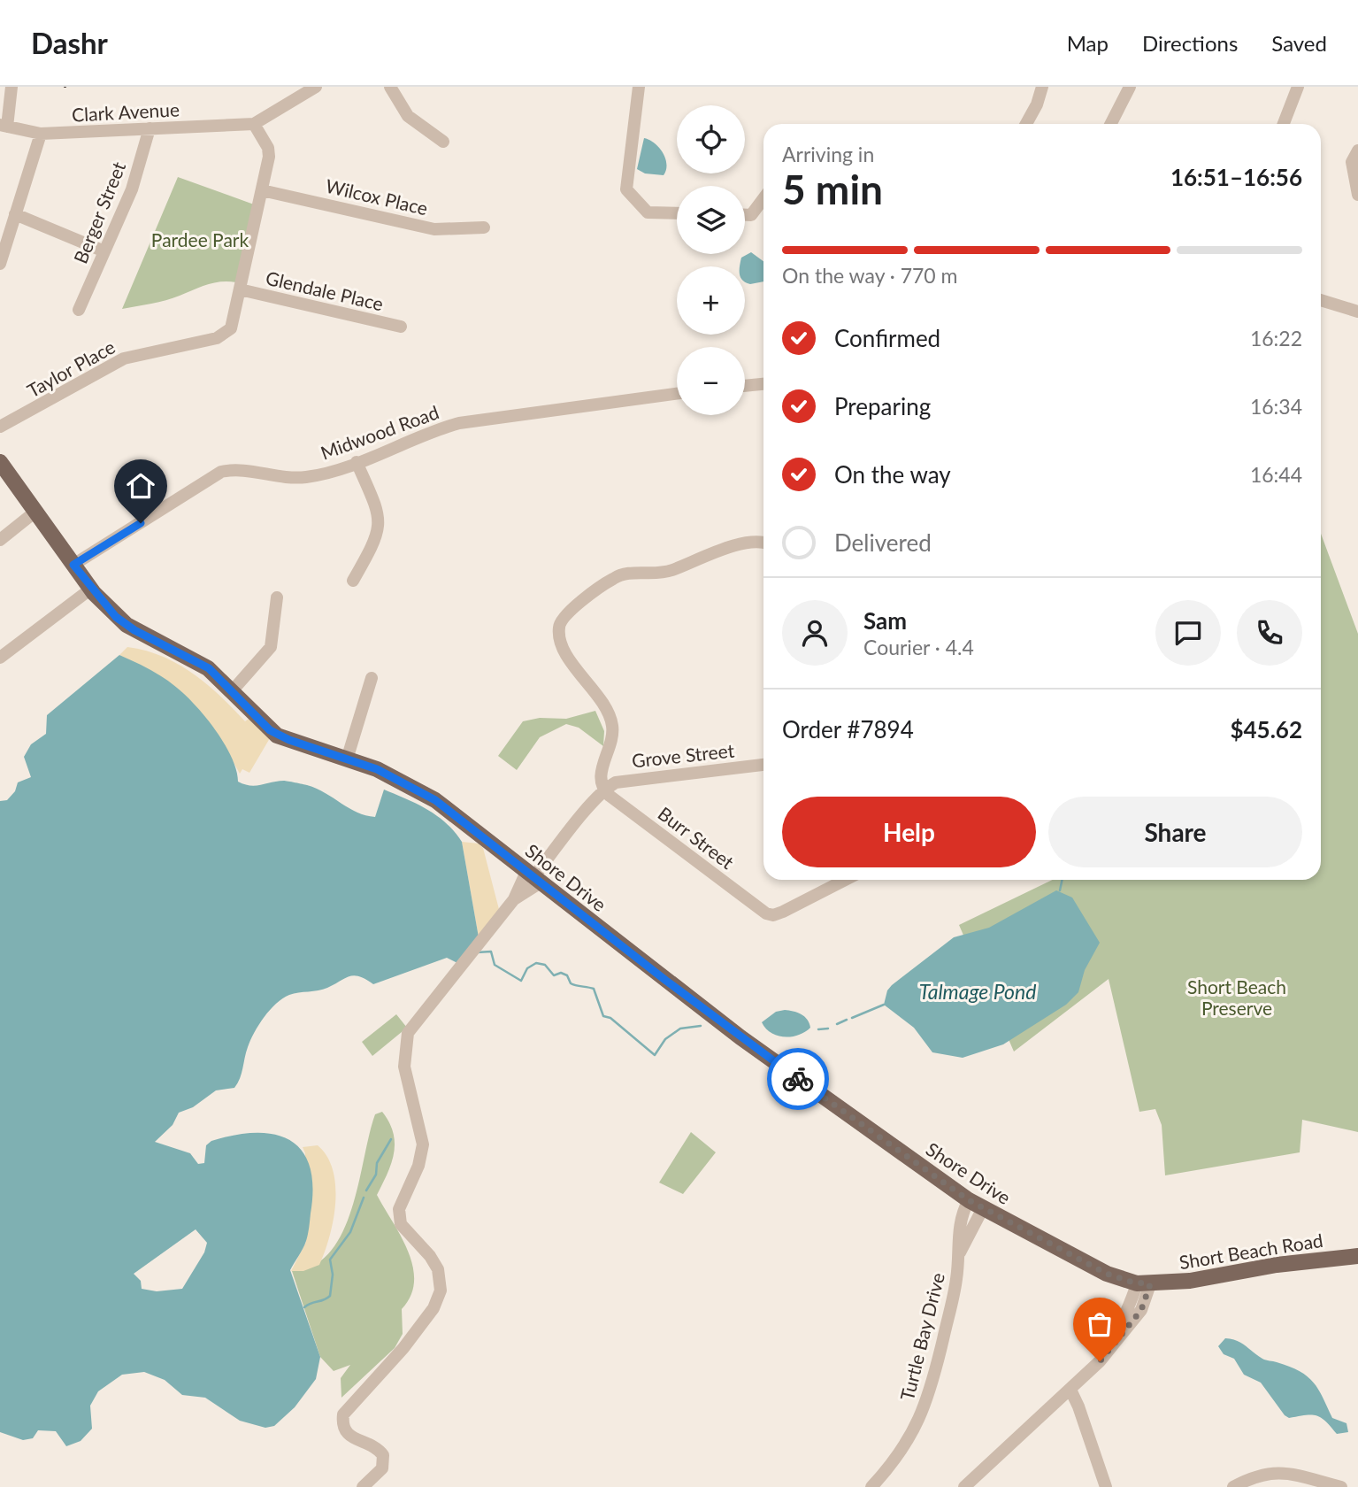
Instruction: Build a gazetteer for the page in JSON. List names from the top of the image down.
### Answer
{
  "streets": {
    "main road": ["Shore Drive", "Short Beach Road"],
    "street": [
      "Clark Avenue",
      "Wilcox Place",
      "Berger Street",
      "Glendale Place",
      "Taylor Place",
      "Midwood Road",
      "Grove Street",
      "Burr Street",
      "Turtle Bay Drive"
    ]
  },
  "crossings": [
    ["Clark Avenue", "Berger Street"],
    ["Glendale Place", "Taylor Place"],
    ["Midwood Road", "Shore Drive"],
    ["Grove Street", "Burr Street"],
    ["Grove Street", "Shore Drive"],
    ["Shore Drive", "Short Beach Road"],
    ["Shore Drive", "Turtle Bay Drive"]
  ],
  "water": ["Talmage Pond"],
  "parks": ["Pardee Park", "Short Beach Preserve"],
  "page": {
    "header": "Dashr",
    "nav": ["Map", "Directions", "Saved"],
    "map_buttons": ["+", "−"],
    "heading": ["5 min", "Arriving in", "16:51–16:56"],
    "panel": [
      "Sam",
      "Courier · 4.4",
      "Order #7894",
      "$45.62"
    ],
    "bar": "On the way · 770 m",
    "list": [
      ["Confirmed", "16:22"],
      ["Preparing", "16:34"],
      ["On the way", "16:44"],
      "Delivered"
    ],
    "buttons": ["Help", "Share"]
  }
}
